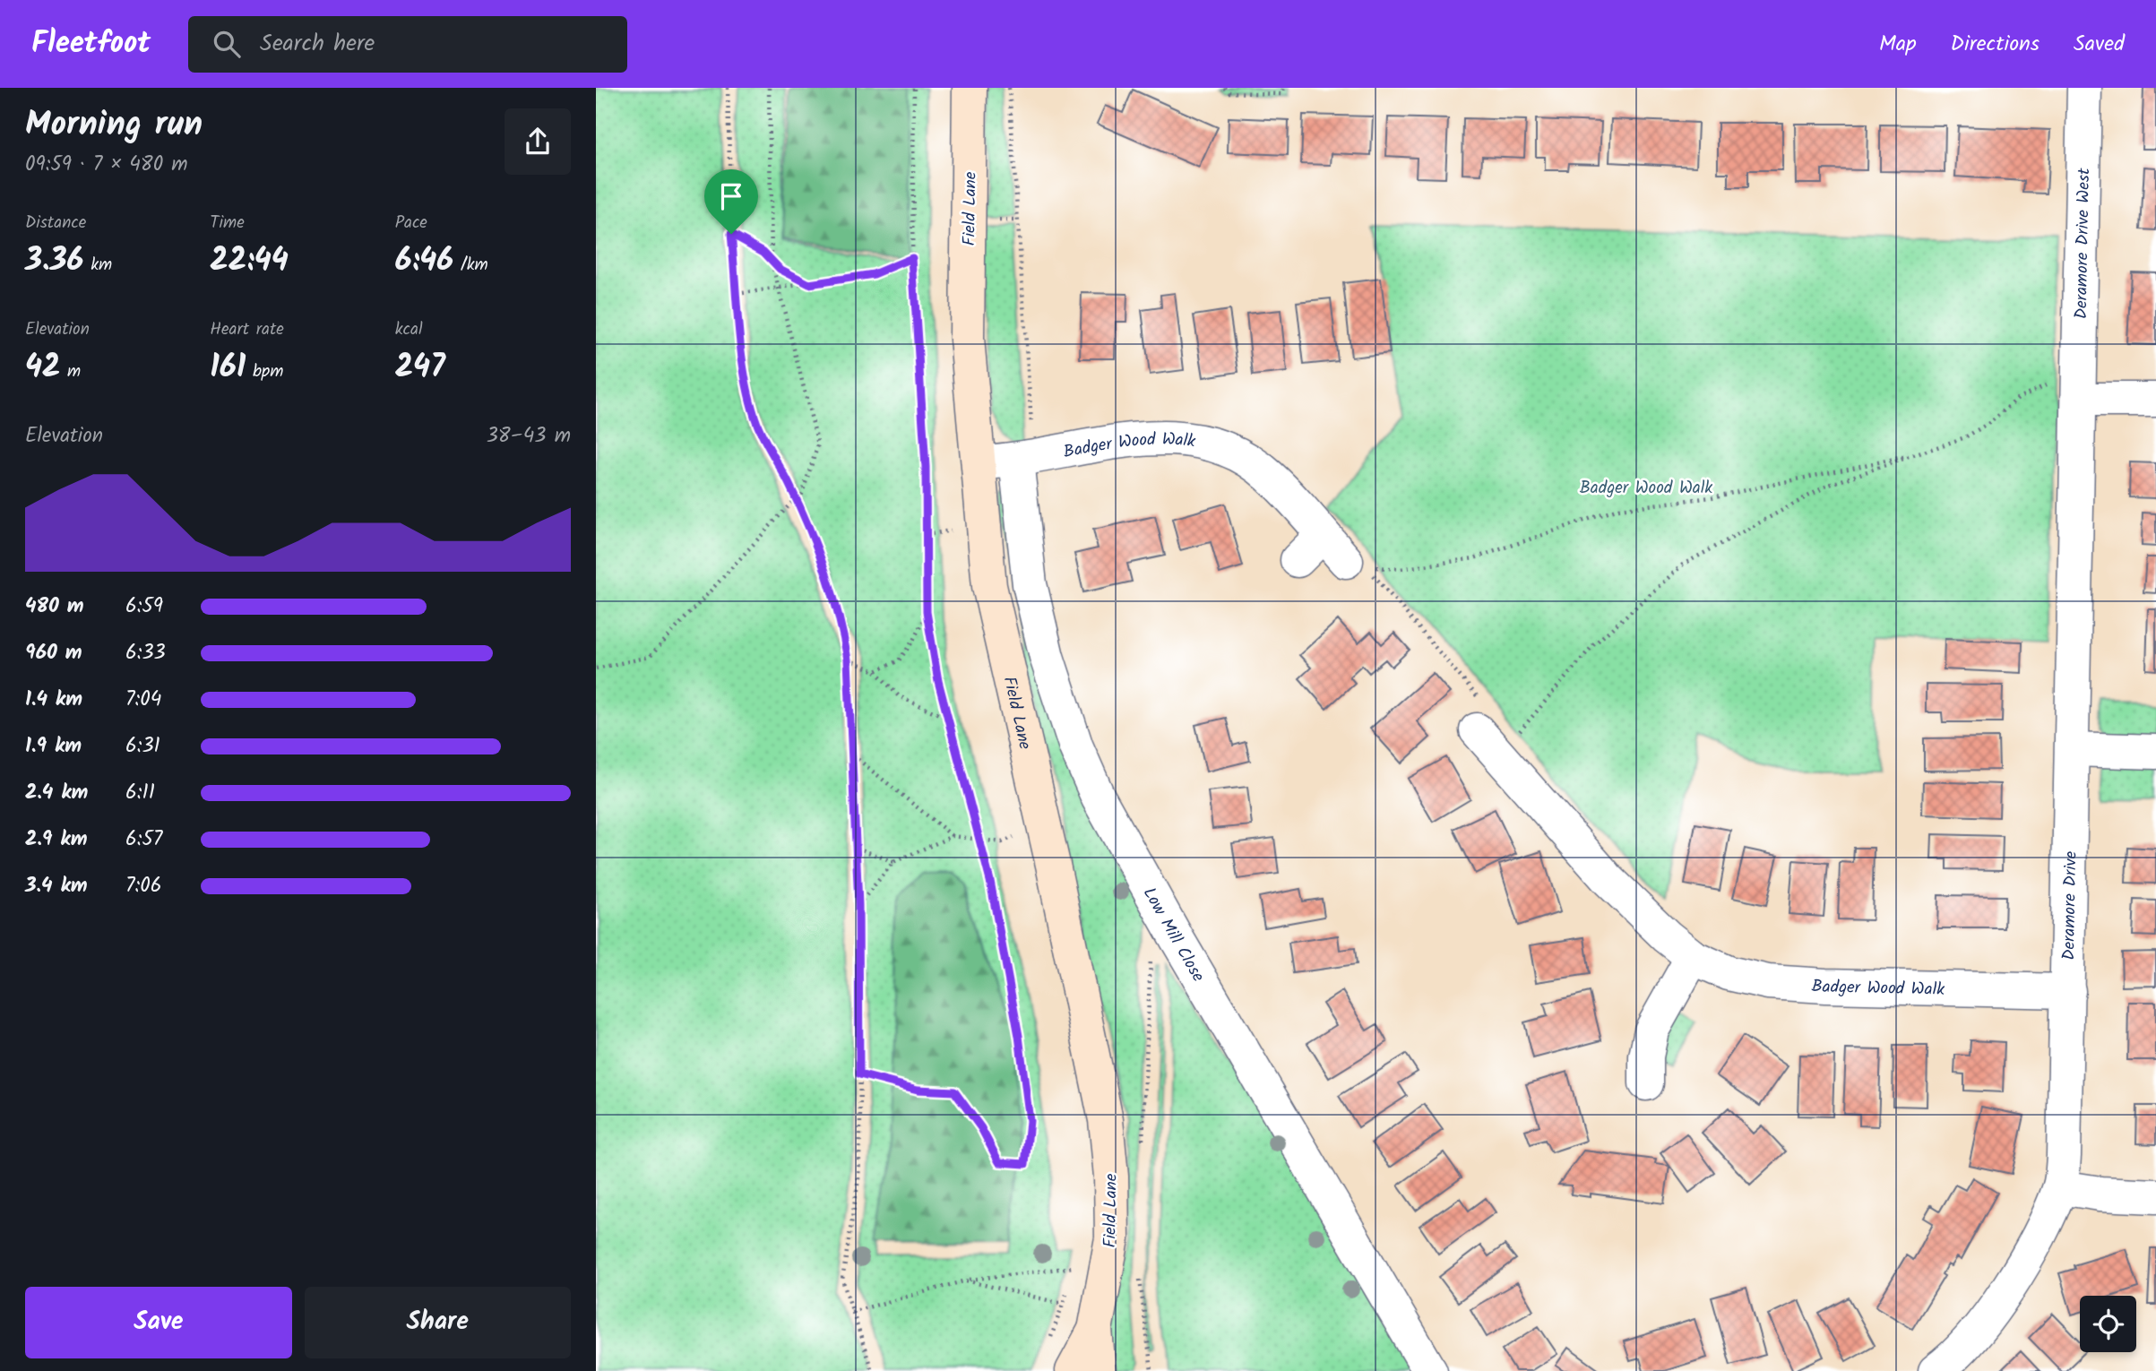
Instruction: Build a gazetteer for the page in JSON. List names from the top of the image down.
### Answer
{
  "streets": {
    "street": [
      "Field Lane",
      "Deramore Drive West",
      "Badger Wood Walk",
      "Deramore Drive",
      "Low Mill Close"
    ]
  },
  "crossings": [
    ["Field Lane", "Badger Wood Walk"],
    ["Deramore Drive West", "Deramore Drive"],
    ["Badger Wood Walk", "Deramore Drive"],
    ["Badger Wood Walk", "Low Mill Close"]
  ],
  "parks": ["Badger Wood Walk"],
  "page": {
    "header": "Fleetfoot",
    "search": "Search here",
    "nav": ["Map", "Directions", "Saved"],
    "heading": ["Morning run", "09:59 · 7 × 480 m"],
    "stats": [
      ["Distance", "3.36 km"],
      ["Time", "22:44"],
      ["Pace", "6:46 /km"],
      ["Elevation", "42 m"],
      ["Heart rate", "161 bpm"],
      ["kcal", "247"]
    ],
    "chart": ["Elevation", "38–43 m"],
    "list": [
      {
        "name": "480 m",
        "note": "6:59"
      },
      {
        "name": "960 m",
        "note": "6:33"
      },
      {
        "name": "1.4 km",
        "note": "7:04"
      },
      {
        "name": "1.9 km",
        "note": "6:31"
      },
      {
        "name": "2.4 km",
        "note": "6:11"
      },
      {
        "name": "2.9 km",
        "note": "6:57"
      },
      {
        "name": "3.4 km",
        "note": "7:06"
      }
    ],
    "buttons": ["Save", "Share"]
  }
}
